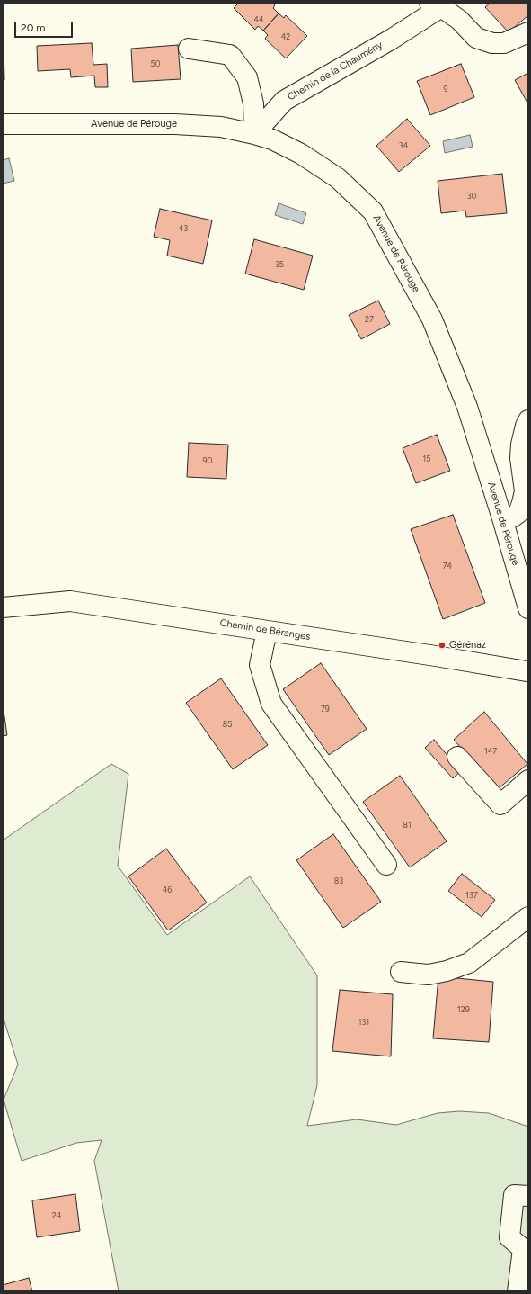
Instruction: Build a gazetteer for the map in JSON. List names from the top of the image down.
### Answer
{
  "streets": {
    "street": ["Chemin de la Chaumény", "Avenue de Pérouge", "Chemin de Béranges"]
  },
  "crossings": [
    ["Chemin de la Chaumény", "Avenue de Pérouge"]
  ],
  "places": ["Gérénaz"],
  "house_numbers": [
    "44",
    "42",
    "50",
    "9",
    "34",
    "30",
    "43",
    "35",
    "27",
    "15",
    "90",
    "74",
    "79",
    "85",
    "147",
    "81",
    "83",
    "46",
    "137",
    "129",
    "131",
    "24"
  ],
  "scale_bar": "20 m"
}
